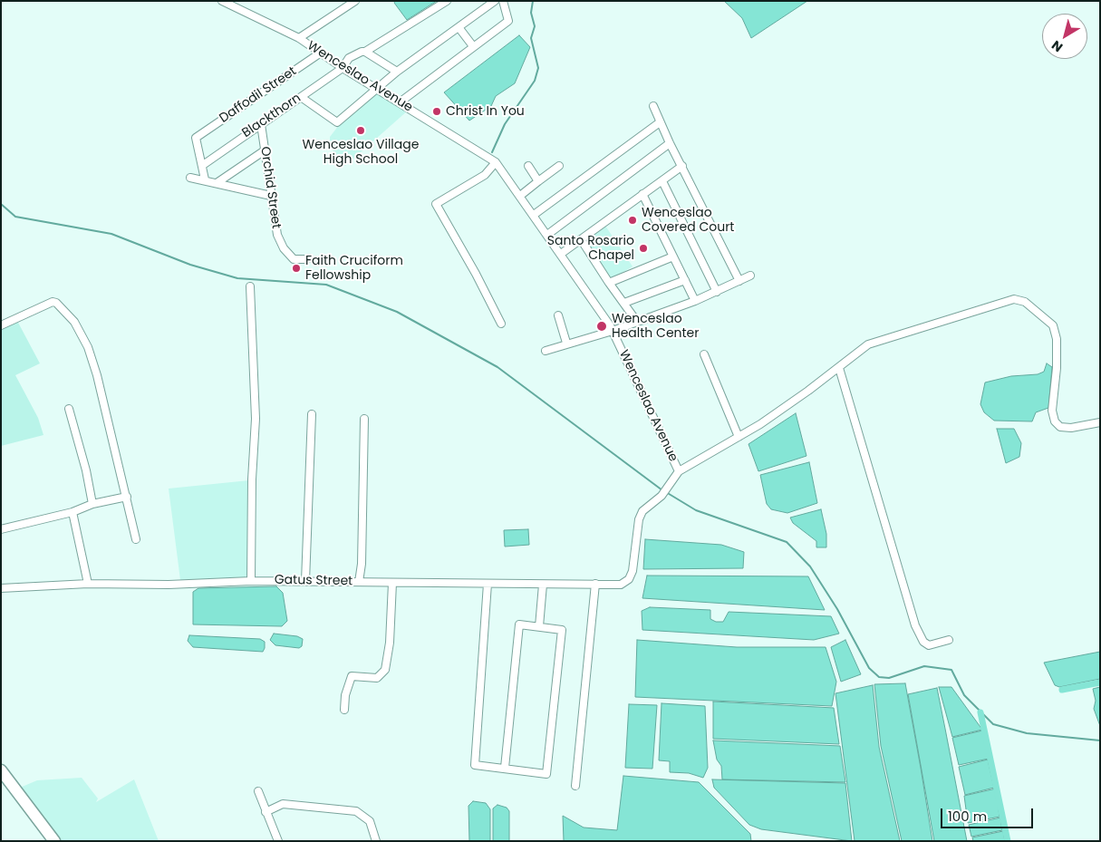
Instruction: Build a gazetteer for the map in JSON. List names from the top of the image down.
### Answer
{
  "streets": {
    "street": [
      "Wenceslao Avenue",
      "Daffodil Street",
      "Blackthorn",
      "Orchid Street",
      "Gatus Street"
    ]
  },
  "crossings": [
    ["Wenceslao Avenue", "Daffodil Street"],
    ["Wenceslao Avenue", "Blackthorn"],
    ["Wenceslao Avenue", "Gatus Street"],
    ["Daffodil Street", "Blackthorn"],
    ["Blackthorn", "Orchid Street"]
  ],
  "places": [
    "Christ In You",
    "Wenceslao Village High School",
    "Wenceslao Covered Court",
    "Santo Rosario Chapel",
    "Faith Cruciform Fellowship",
    "Wenceslao Health Center"
  ],
  "scale_bar": "100 m",
  "north": "bottom left"
}
